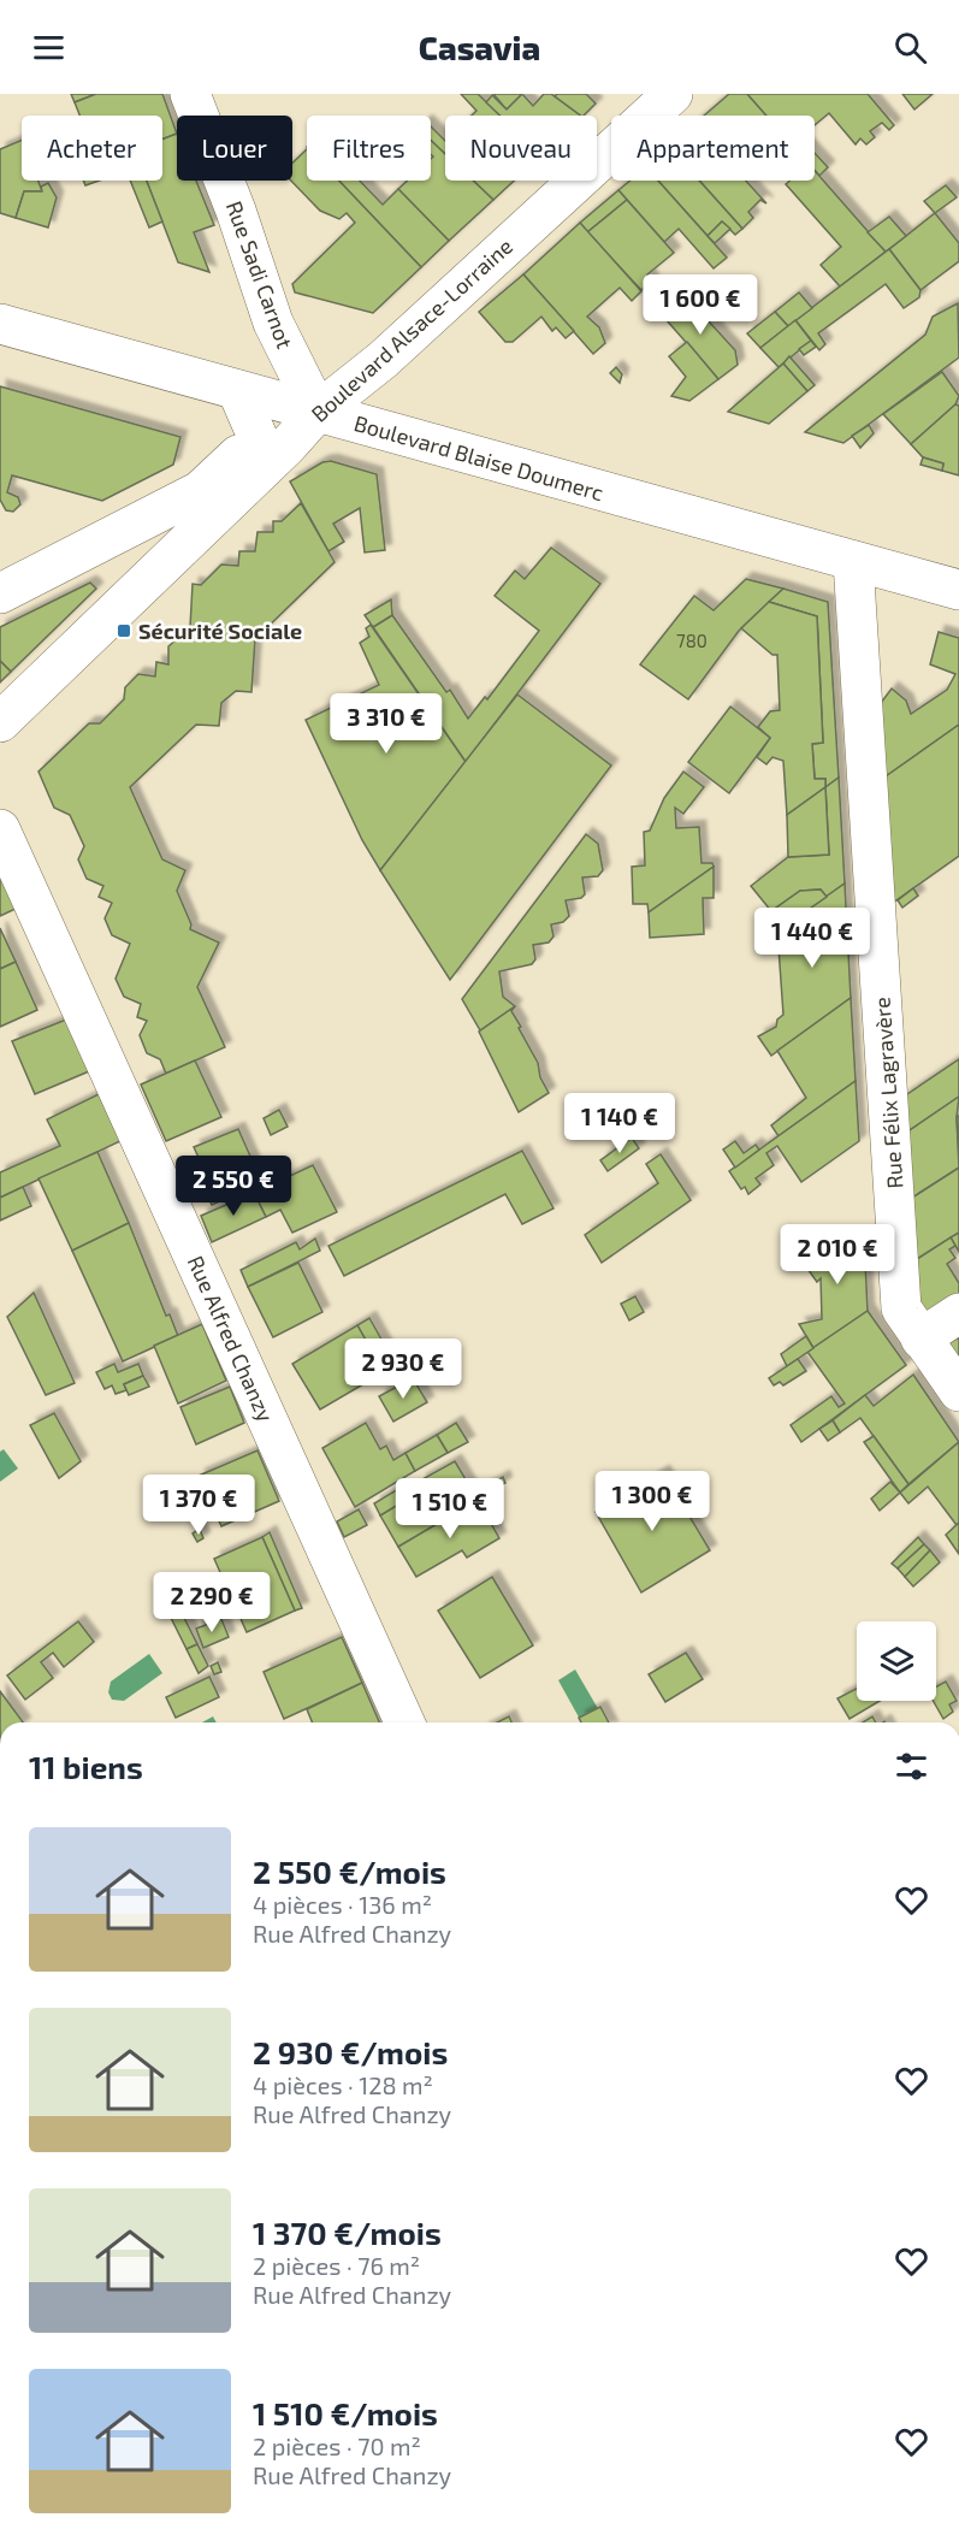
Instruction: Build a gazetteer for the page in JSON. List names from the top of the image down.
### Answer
{
  "streets": {
    "street": [
      "Rue Sadi Carnot",
      "Boulevard Alsace-Lorraine",
      "Boulevard Blaise Doumerc",
      "Rue Félix Lagravère",
      "Rue Alfred Chanzy"
    ]
  },
  "crossings": [
    ["Rue Sadi Carnot", "Boulevard Alsace-Lorraine"],
    ["Rue Sadi Carnot", "Boulevard Blaise Doumerc"],
    ["Boulevard Alsace-Lorraine", "Boulevard Blaise Doumerc"],
    ["Boulevard Blaise Doumerc", "Rue Félix Lagravère"]
  ],
  "places": {
    "transit": ["Sécurité Sociale"]
  },
  "house_numbers": ["780"],
  "page": {
    "header": "Casavia",
    "chip": [
      "Acheter",
      "Louer",
      "Filtres",
      "Nouveau",
      "Appartement"
    ],
    "price": [
      "1 600 €",
      "3 310 €",
      "1 440 €",
      "1 140 €",
      "2 550 €",
      "2 010 €",
      "2 930 €",
      "1 300 €",
      "1 370 €",
      "1 510 €",
      "2 290 €"
    ],
    "heading": "11 biens",
    "list": [
      {
        "name": "2 550 €/mois",
        "note": "4 pièces · 136 m² · Rue Alfred Chanzy"
      },
      {
        "name": "2 930 €/mois",
        "note": "4 pièces · 128 m² · Rue Alfred Chanzy"
      },
      {
        "name": "1 370 €/mois",
        "note": "2 pièces · 76 m² · Rue Alfred Chanzy"
      },
      {
        "name": "1 510 €/mois",
        "note": "2 pièces · 70 m² · Rue Alfred Chanzy"
      }
    ]
  }
}
